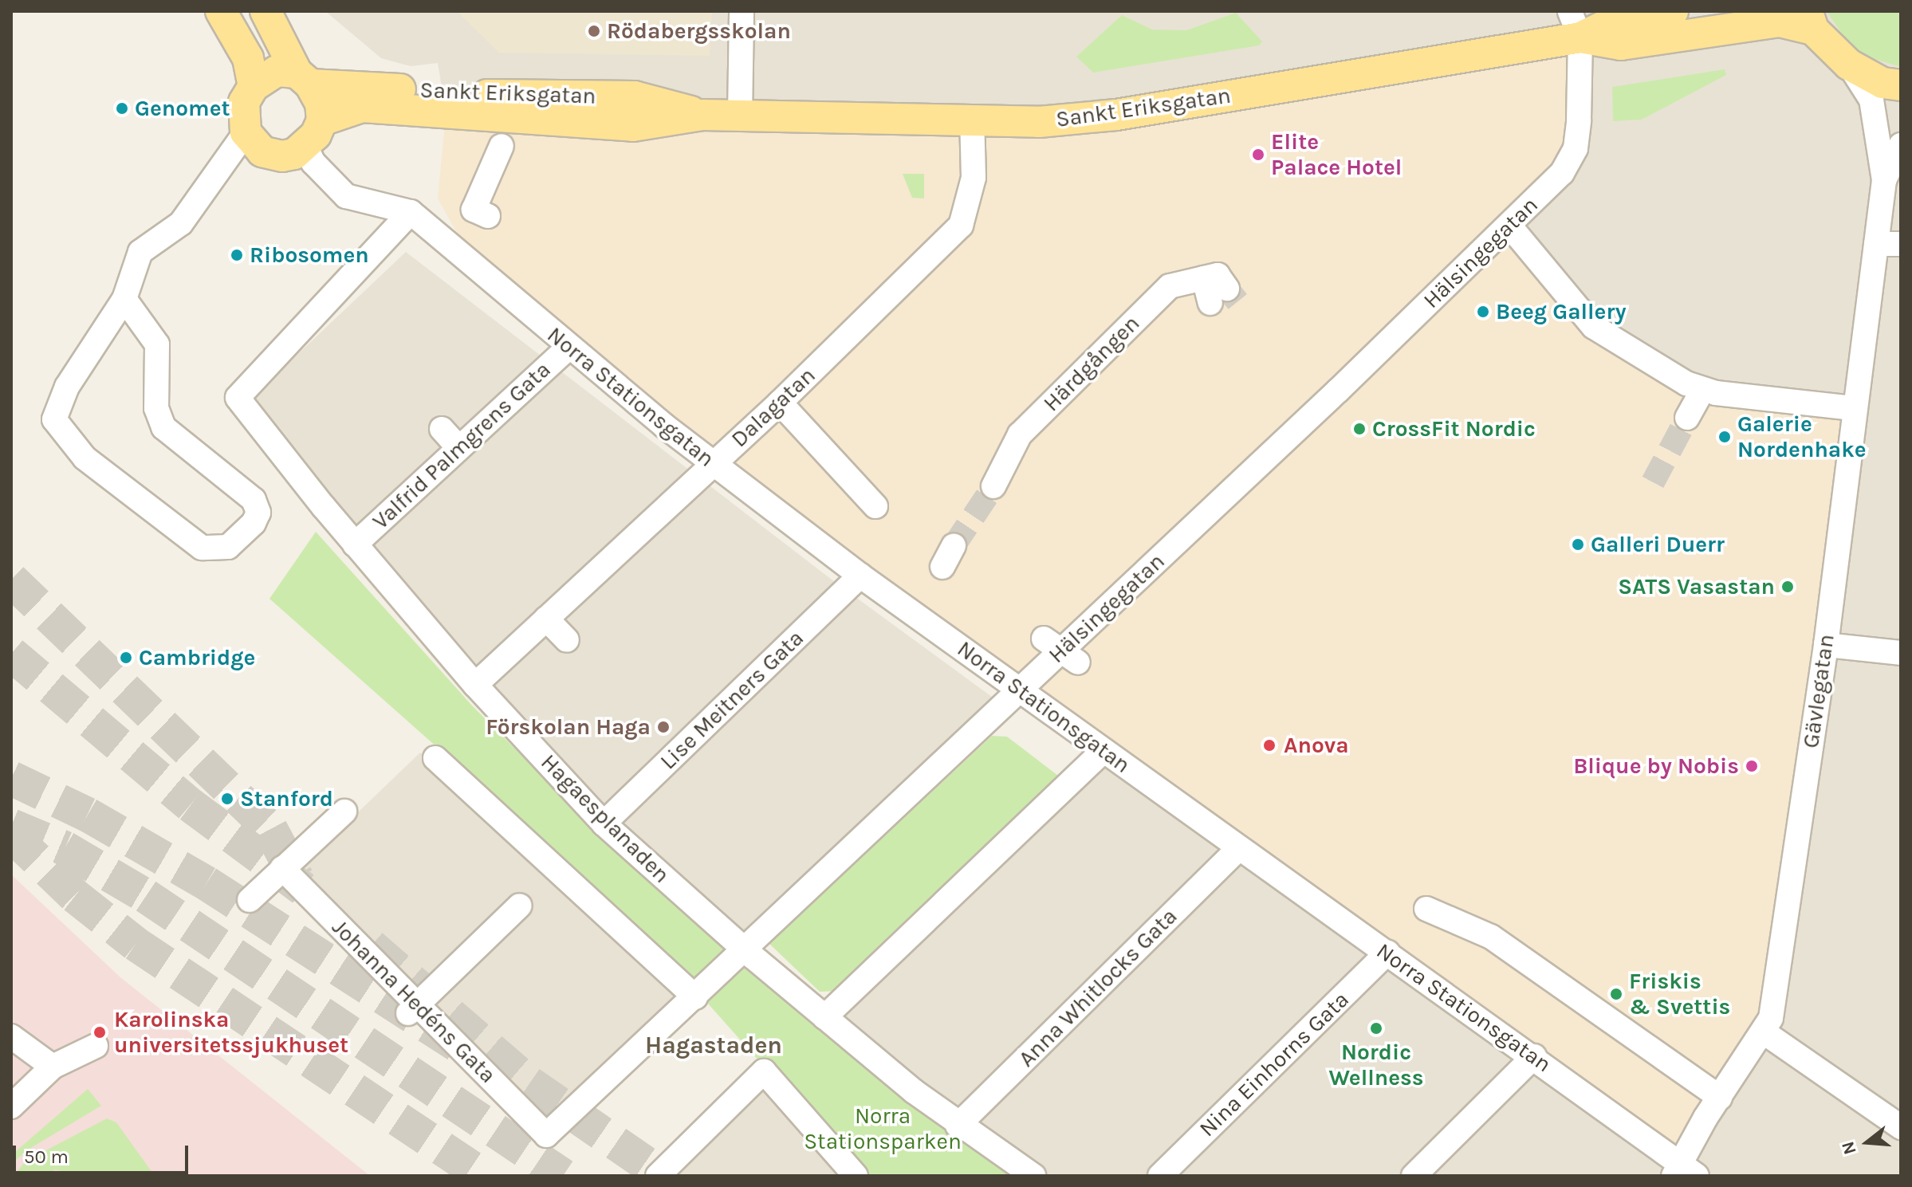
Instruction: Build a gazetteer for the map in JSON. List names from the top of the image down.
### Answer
{
  "streets": {
    "main road": ["Sankt Eriksgatan"],
    "street": [
      "Hälsingegatan",
      "Härdgången",
      "Norra Stationsgatan",
      "Dalagatan",
      "Valfrid Palmgrens Gata",
      "Gävlegatan",
      "Lise Meitners Gata",
      "Hagaesplanaden",
      "Anna Whitlocks Gata",
      "Johanna Hedéns Gata",
      "Nina Einhorns Gata"
    ]
  },
  "crossings": [
    ["Sankt Eriksgatan", "Hälsingegatan"],
    ["Sankt Eriksgatan", "Norra Stationsgatan"],
    ["Sankt Eriksgatan", "Dalagatan"],
    ["Hälsingegatan", "Norra Stationsgatan"],
    ["Hälsingegatan", "Hagaesplanaden"],
    ["Hälsingegatan", "Johanna Hedéns Gata"],
    ["Norra Stationsgatan", "Dalagatan"],
    ["Norra Stationsgatan", "Valfrid Palmgrens Gata"],
    ["Norra Stationsgatan", "Gävlegatan"],
    ["Norra Stationsgatan", "Lise Meitners Gata"],
    ["Norra Stationsgatan", "Hagaesplanaden"],
    ["Norra Stationsgatan", "Anna Whitlocks Gata"],
    ["Norra Stationsgatan", "Nina Einhorns Gata"],
    ["Dalagatan", "Hagaesplanaden"],
    ["Valfrid Palmgrens Gata", "Hagaesplanaden"],
    ["Lise Meitners Gata", "Hagaesplanaden"],
    ["Hagaesplanaden", "Anna Whitlocks Gata"]
  ],
  "districts": ["Hagastaden"],
  "parks": ["Norra Stationsparken"],
  "places": [
    "Rödabergsskolan",
    "Genomet",
    "Elite Palace Hotel",
    "Ribosomen",
    "Beeg Gallery",
    "CrossFit Nordic",
    "Galerie Nordenhake",
    "Galleri Duerr",
    "SATS Vasastan",
    "Cambridge",
    "Förskolan Haga",
    "Anova",
    "Blique by Nobis",
    "Stanford",
    "Friskis & Svettis",
    "Nordic Wellness",
    "Karolinska universitetssjukhuset"
  ],
  "scale_bar": "50 m",
  "north": "left"
}
